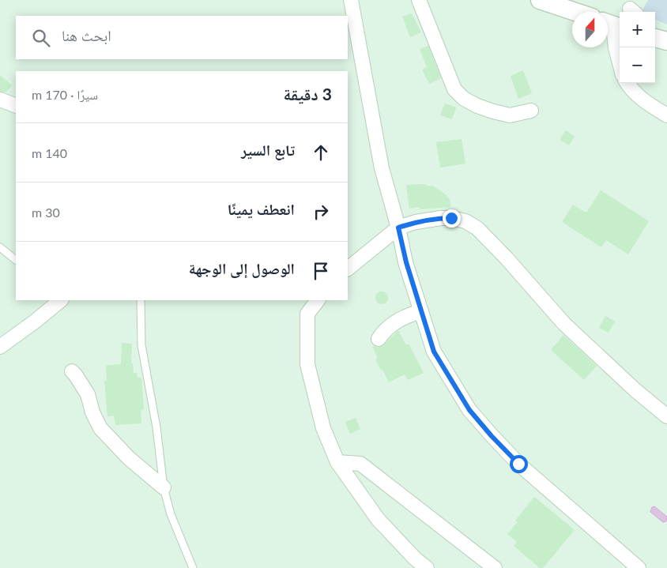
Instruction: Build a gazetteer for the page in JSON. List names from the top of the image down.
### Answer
{
  "north": "top",
  "page": {
    "map_buttons": ["+", "−"],
    "search": "ابحث هنا",
    "heading": ["3 دقيقة", "سيرًا · 170 m"],
    "list": [
      ["تابع السير", "140 m"],
      ["انعطف يمينًا", "30 m"],
      "الوصول إلى الوجهة"
    ]
  }
}
